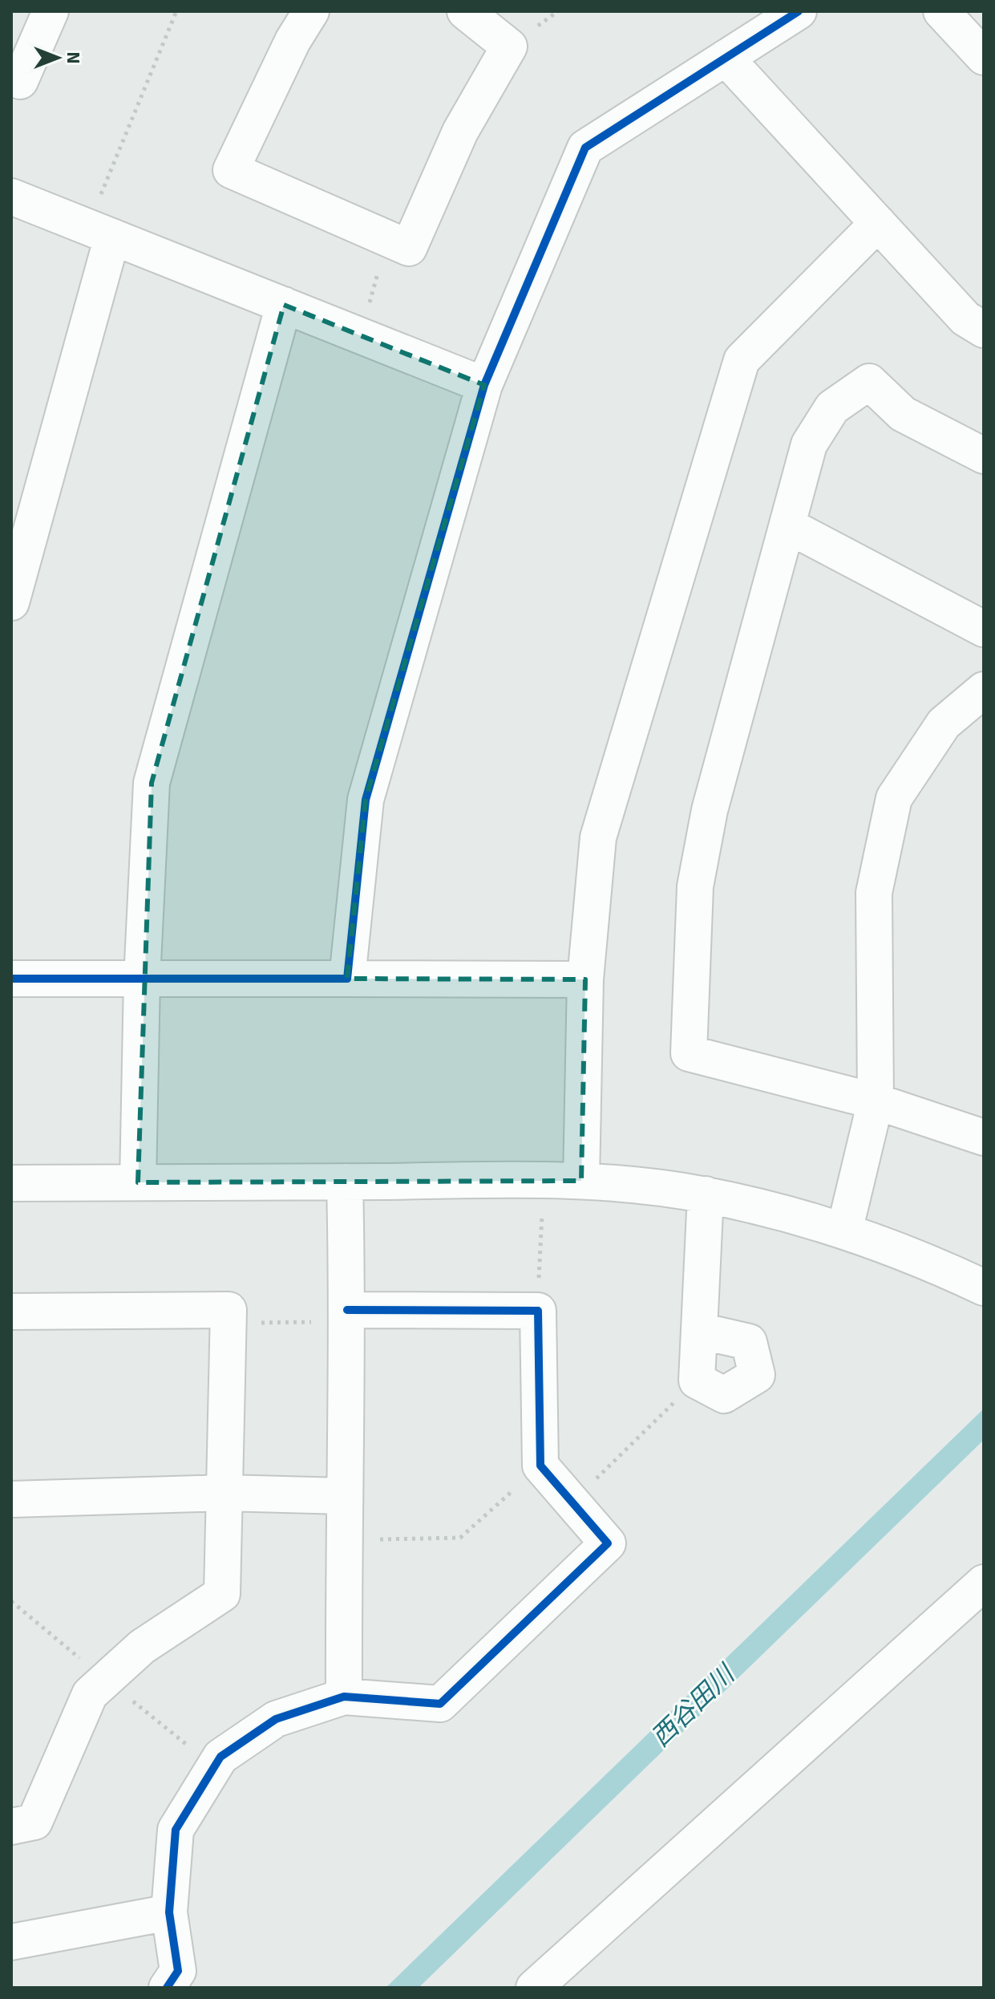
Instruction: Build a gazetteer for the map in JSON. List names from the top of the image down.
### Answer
{
  "water": ["西谷田川"],
  "north": "right"
}
